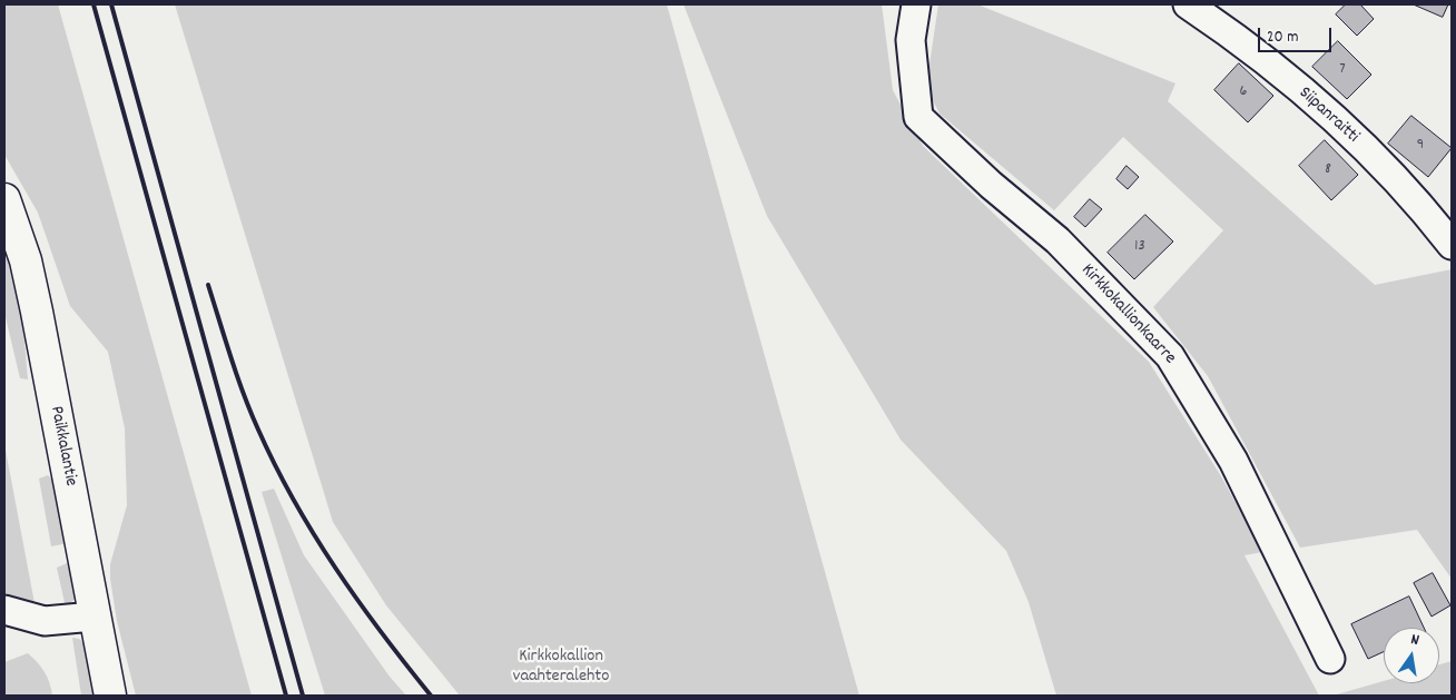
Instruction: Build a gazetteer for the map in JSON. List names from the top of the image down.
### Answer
{
  "streets": {
    "street": ["Siipanraitti", "Kirkkokallionkaarre", "Paikkalantie"]
  },
  "parks": ["Kirkkokallion vaahteralehto"],
  "house_numbers": [
    "7",
    "6",
    "9",
    "8",
    "13"
  ],
  "scale_bar": "20 m",
  "north": "top"
}
